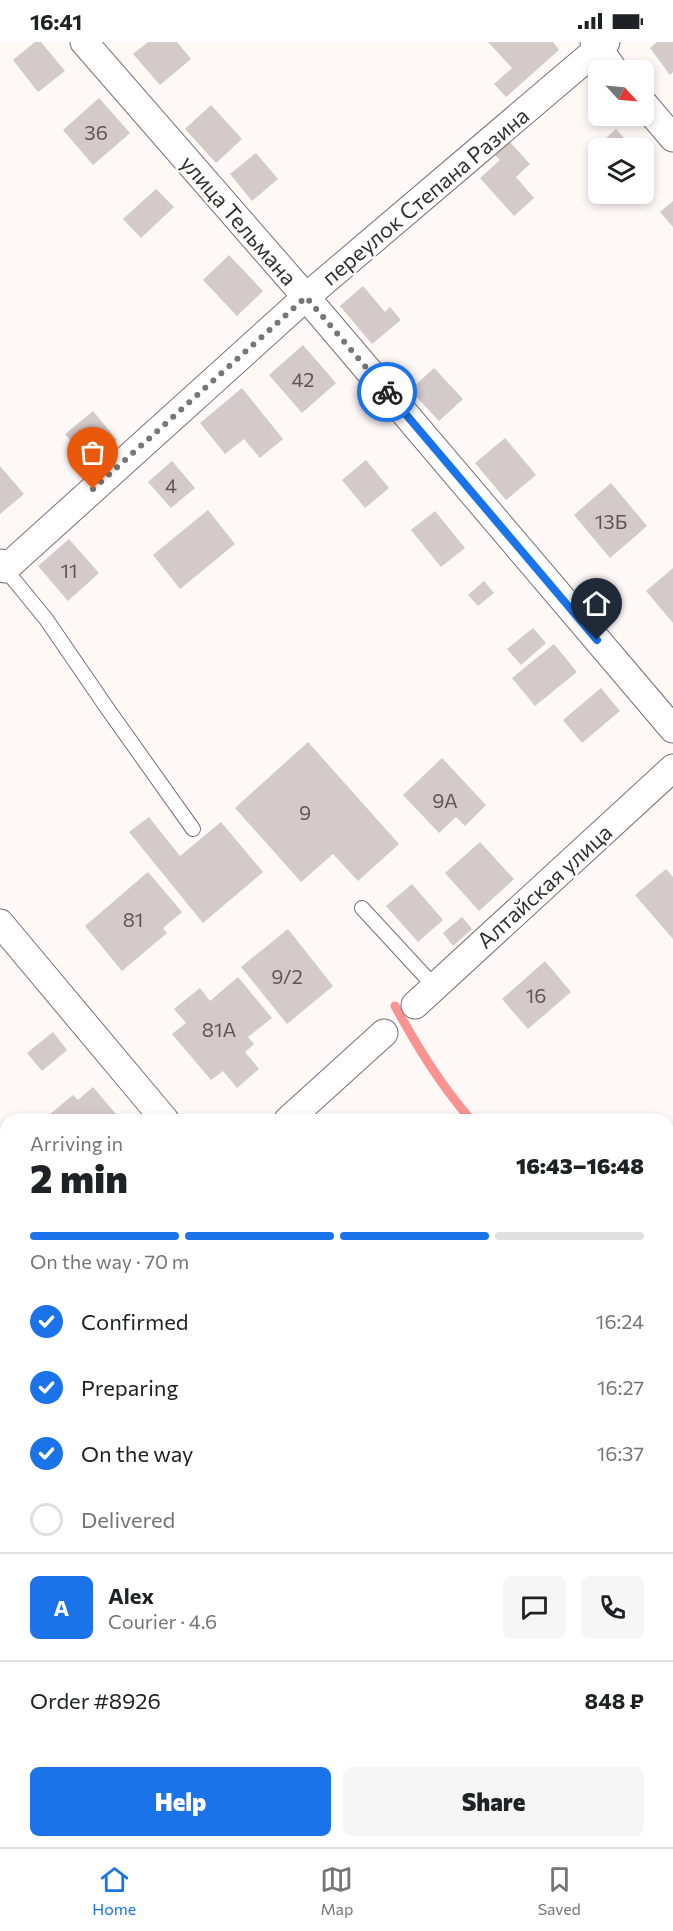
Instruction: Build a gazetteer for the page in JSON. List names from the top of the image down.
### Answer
{
  "streets": {
    "street": ["переулок Степана Разина", "улица Тельмана", "Алтайская улица"]
  },
  "crossings": [
    ["переулок Степана Разина", "улица Тельмана"]
  ],
  "house_numbers": [
    "36",
    "42",
    "4",
    "13Б",
    "11",
    "9А",
    "9",
    "81",
    "9/2",
    "16",
    "81А"
  ],
  "north": "bottom right",
  "page": {
    "status": "16:41",
    "heading": ["2 min", "Arriving in", "16:43–16:48"],
    "panel": [
      "Alex",
      "Courier · 4.6",
      "Order #8926",
      "848 ₽"
    ],
    "bar": "On the way · 70 m",
    "list": [
      ["Confirmed", "16:24"],
      ["Preparing", "16:27"],
      ["On the way", "16:37"],
      "Delivered"
    ],
    "round": "A",
    "buttons": ["Help", "Share"],
    "tabs": ["Home", "Map", "Saved"]
  }
}
